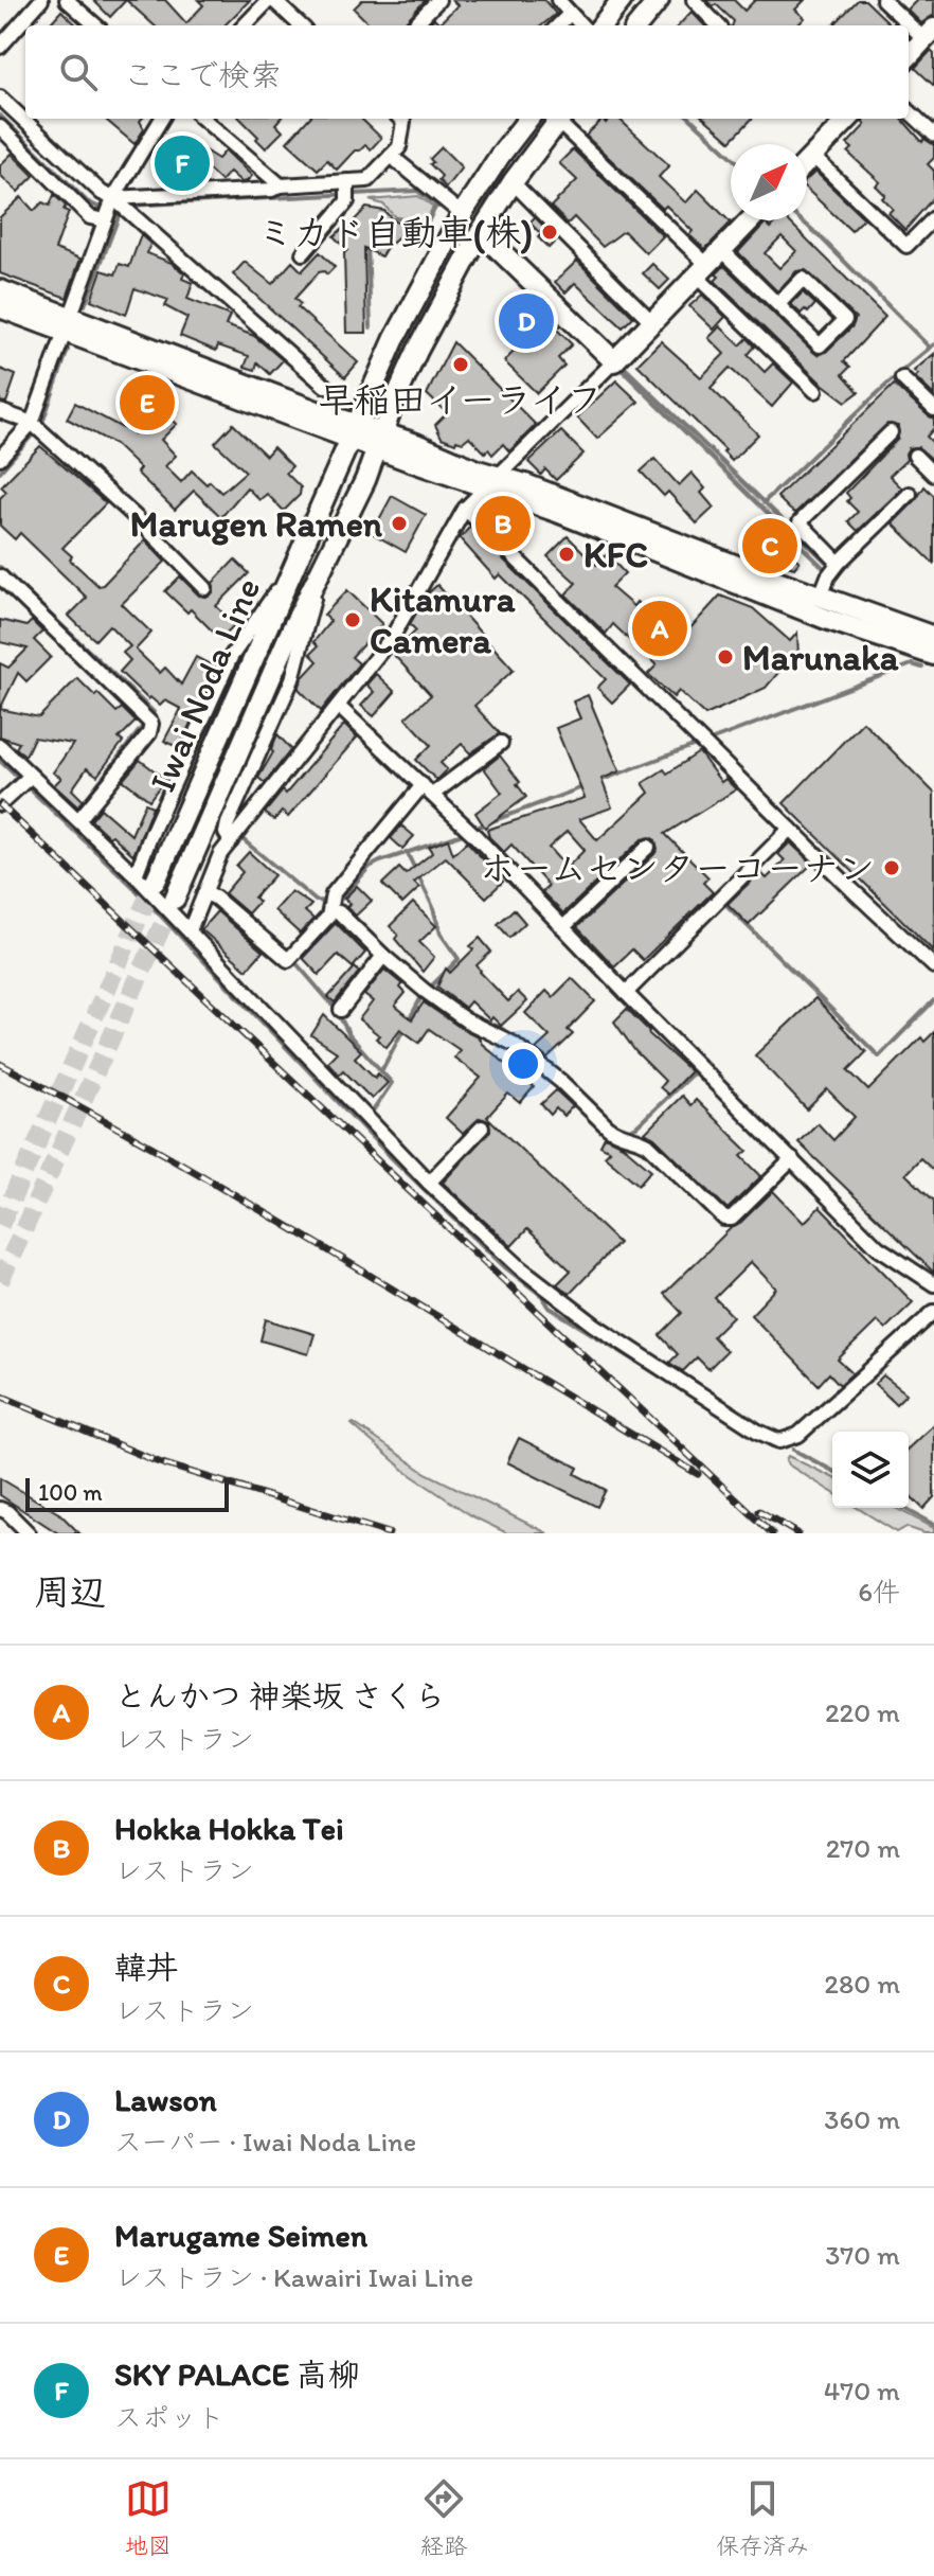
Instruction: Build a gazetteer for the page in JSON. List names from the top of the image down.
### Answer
{
  "streets": {
    "main road": ["Iwai Noda Line"]
  },
  "places": [
    "ミカド自動車(株)",
    "早稲田イーライフ",
    "Marugen Ramen",
    "KFC",
    "Kitamura Camera",
    "Marunaka",
    "ホームセンターコーナン"
  ],
  "scale_bar": "100 m",
  "north": "top right",
  "page": {
    "search": "ここで検索",
    "pins": [
      "F",
      "D",
      "E",
      "B",
      "C",
      "A"
    ],
    "scale": "100 m",
    "heading": ["周辺", "6件"],
    "list": [
      {
        "mark": "A",
        "name": "とんかつ 神楽坂 さくら",
        "note": "レストラン",
        "value": "220 m"
      },
      {
        "mark": "B",
        "name": "Hokka Hokka Tei",
        "note": "レストラン",
        "value": "270 m"
      },
      {
        "mark": "C",
        "name": "韓丼",
        "note": "レストラン",
        "value": "280 m"
      },
      {
        "mark": "D",
        "name": "Lawson",
        "note": "スーパー · Iwai Noda Line",
        "value": "360 m"
      },
      {
        "mark": "E",
        "name": "Marugame Seimen",
        "note": "レストラン · Kawairi Iwai Line",
        "value": "370 m"
      },
      {
        "mark": "F",
        "name": "SKY PALACE 高柳",
        "note": "スポット",
        "value": "470 m"
      }
    ],
    "nav": ["地図", "経路", "保存済み"]
  }
}
